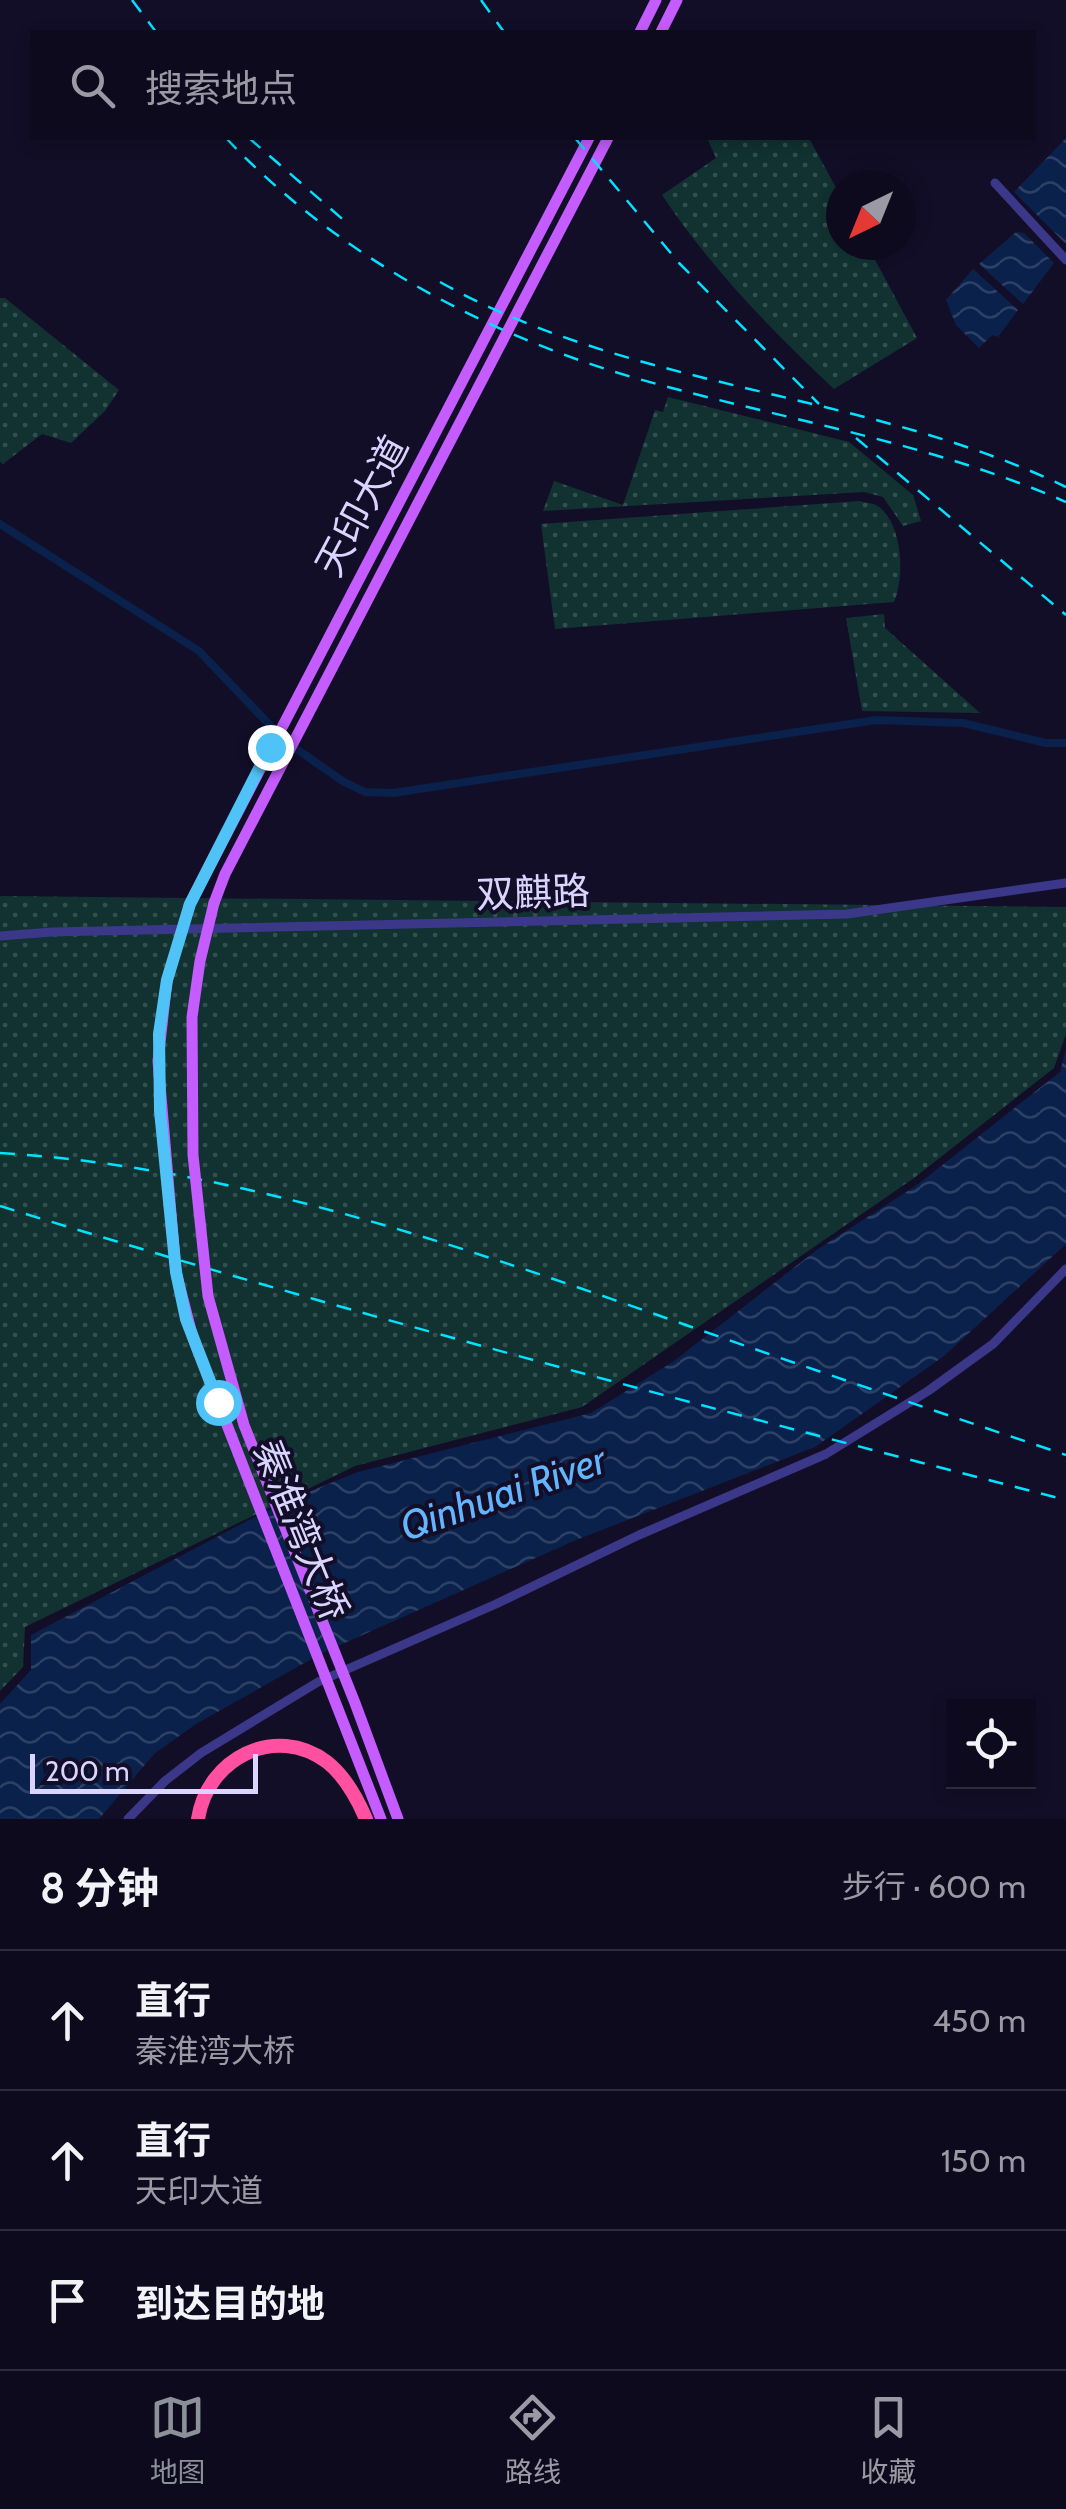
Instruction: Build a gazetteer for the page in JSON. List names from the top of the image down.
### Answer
{
  "streets": {
    "main road": ["天印大道", "秦淮湾大桥"],
    "street": ["双麒路"]
  },
  "crossings": [
    ["天印大道", "秦淮湾大桥"]
  ],
  "water": ["Qinhuai River"],
  "scale_bar": "200 m",
  "north": "bottom left",
  "page": {
    "search": "搜索地点",
    "scale": "200 m",
    "heading": ["8 分钟", "步行 · 600 m"],
    "list": [
      ["直行", "秦淮湾大桥", "450 m"],
      ["直行", "天印大道", "150 m"],
      "到达目的地"
    ],
    "nav": ["地图", "路线", "收藏"]
  }
}
